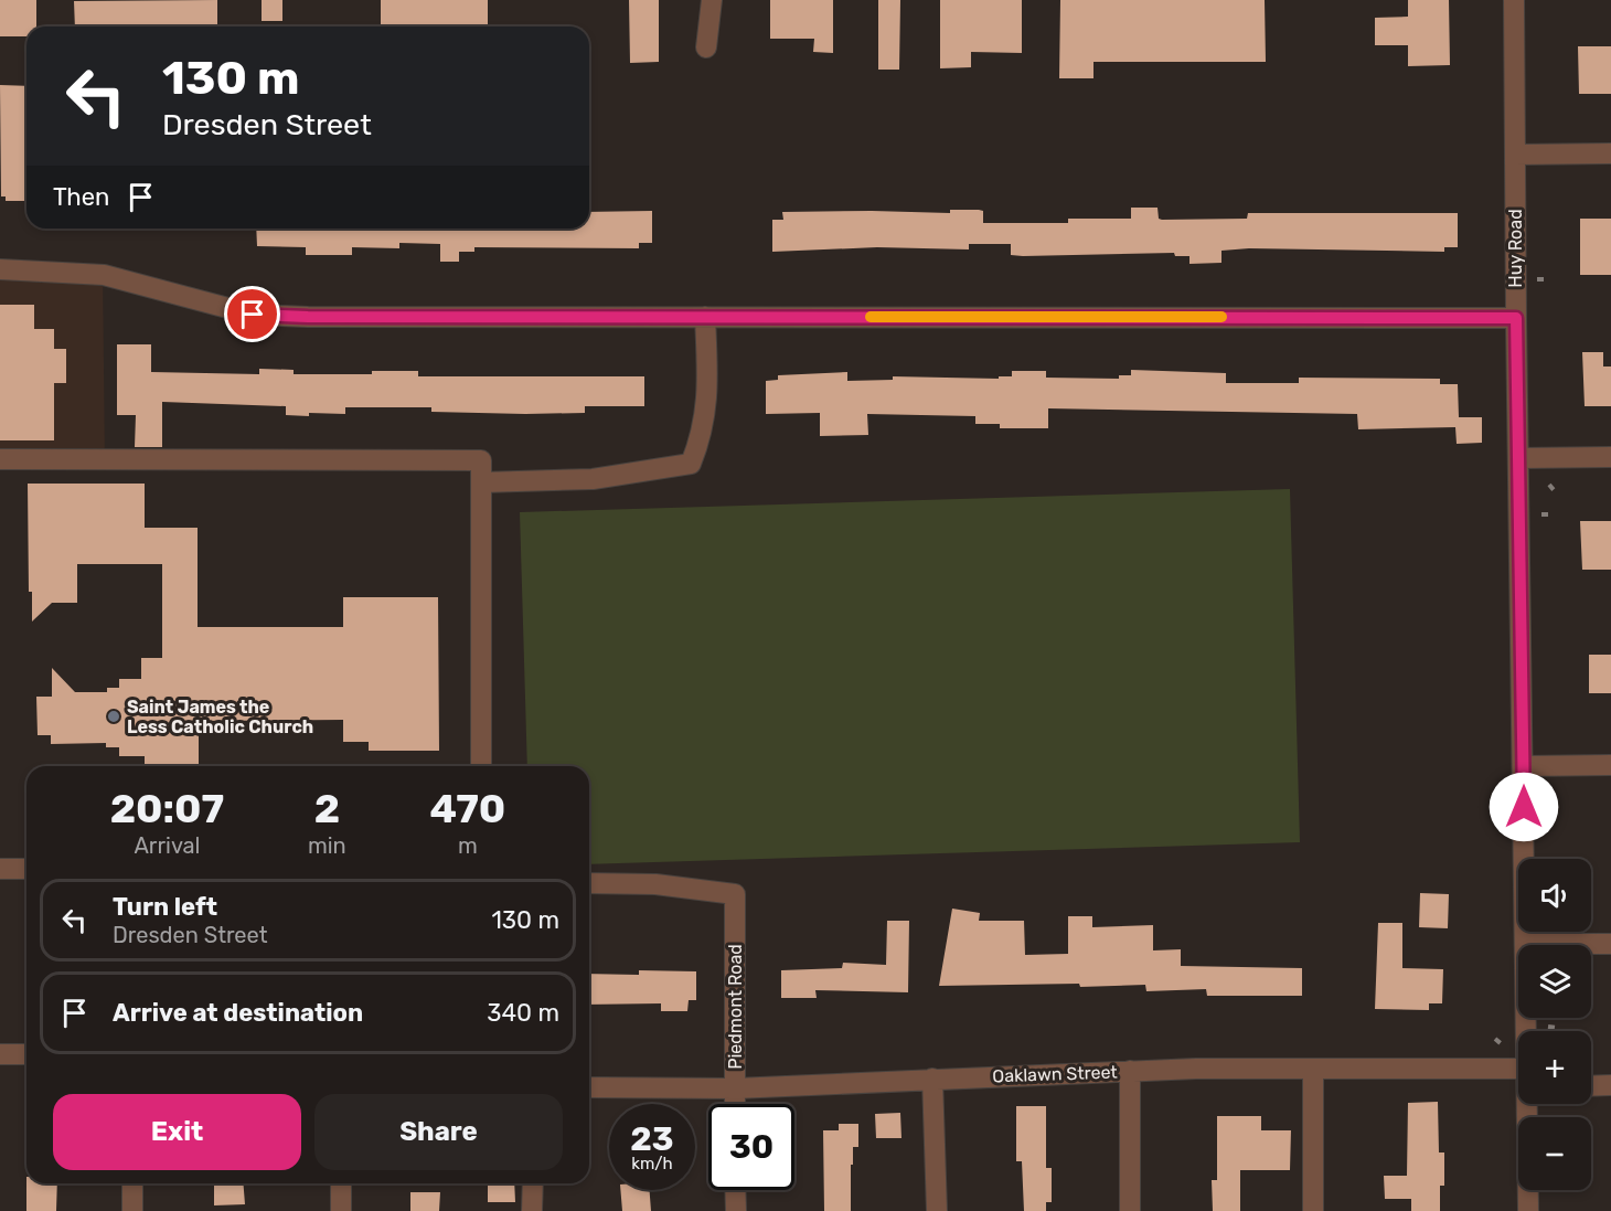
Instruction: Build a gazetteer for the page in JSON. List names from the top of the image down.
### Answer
{
  "streets": {
    "street": ["Huy Road", "Piedmont Road", "Oaklawn Street"]
  },
  "crossings": [
    ["Piedmont Road", "Oaklawn Street"]
  ],
  "places": ["Saint James the Less Catholic Church"],
  "page": {
    "turn": ["130 m", "Dresden Street"],
    "then": "Then",
    "eta": [
      "20:07",
      "Arrival",
      "2",
      "min",
      "470",
      "m"
    ],
    "map_buttons": ["+", "−"],
    "list": [
      {
        "name": "Turn left",
        "note": "Dresden Street",
        "value": "130 m"
      },
      {
        "name": "Arrive at destination",
        "value": "340 m"
      }
    ],
    "buttons": ["Exit", "Share"],
    "speed": "23 km/h",
    "limit": "30"
  }
}
